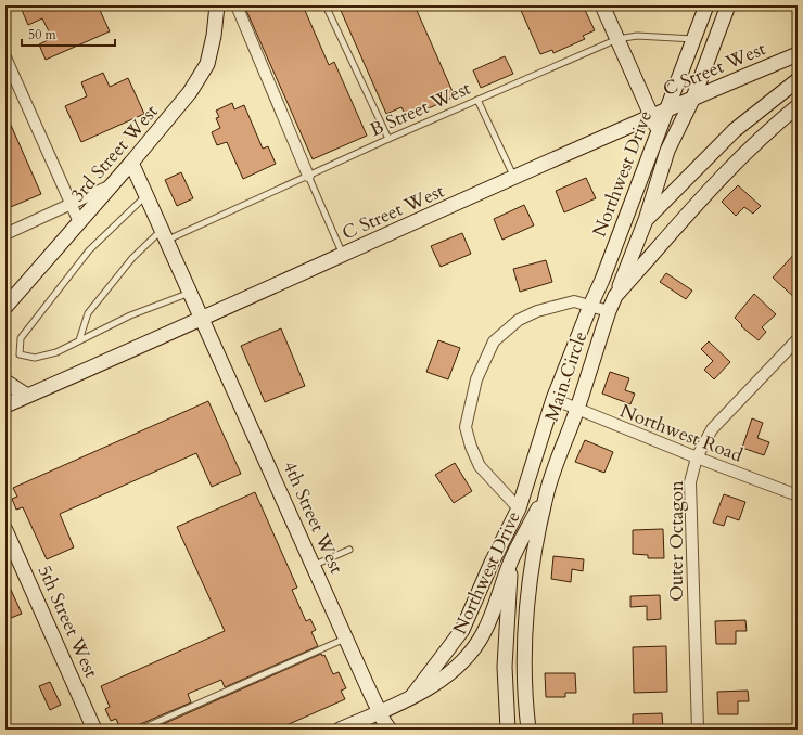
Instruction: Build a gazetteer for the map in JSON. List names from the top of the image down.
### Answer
{
  "streets": {
    "street": [
      "C Street West",
      "3rd Street West",
      "Northwest Drive",
      "Main Circle",
      "Northwest Road",
      "4th Street West",
      "Outer Octagon",
      "5th Street West"
    ],
    "lane": ["B Street West"]
  },
  "crossings": [
    ["C Street West", "Northwest Drive"],
    ["C Street West", "4th Street West"],
    ["B Street West", "Northwest Drive"],
    ["B Street West", "4th Street West"],
    ["Northwest Drive", "Main Circle"],
    ["Northwest Drive", "Northwest Road"],
    ["Northwest Drive", "4th Street West"],
    ["Main Circle", "Northwest Road"],
    ["Northwest Road", "Outer Octagon"]
  ],
  "scale_bar": "50 m"
}
